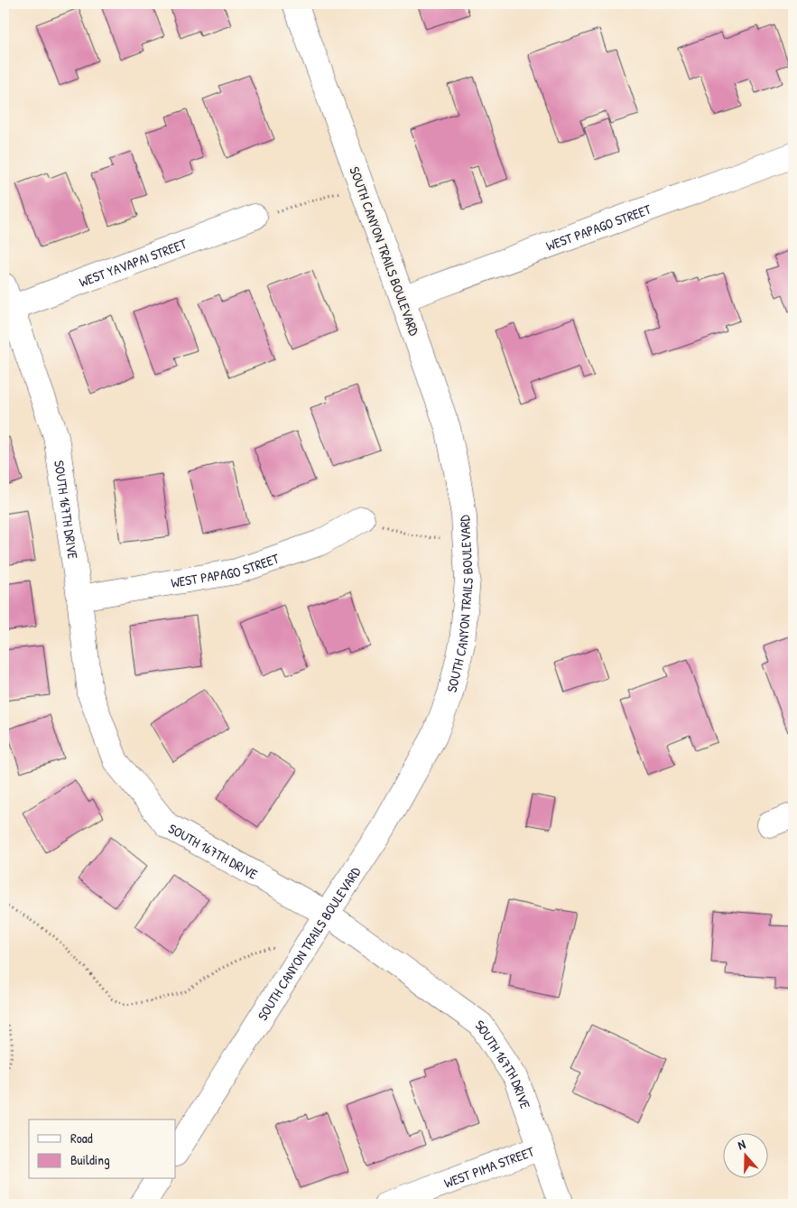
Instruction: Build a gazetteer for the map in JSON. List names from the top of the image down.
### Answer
{
  "streets": {
    "street": [
      "WEST PAPAGO STREET",
      "SOUTH CANYON TRAILS BOULEVARD",
      "WEST YAVAPAI STREET",
      "SOUTH 167TH DRIVE",
      "WEST PIMA STREET"
    ]
  },
  "crossings": [
    ["WEST PAPAGO STREET", "SOUTH CANYON TRAILS BOULEVARD"],
    ["WEST PAPAGO STREET", "SOUTH 167TH DRIVE"],
    ["SOUTH CANYON TRAILS BOULEVARD", "SOUTH 167TH DRIVE"],
    ["WEST YAVAPAI STREET", "SOUTH 167TH DRIVE"],
    ["SOUTH 167TH DRIVE", "WEST PIMA STREET"]
  ],
  "legend": ["Road", "Building"],
  "north": "top"
}
